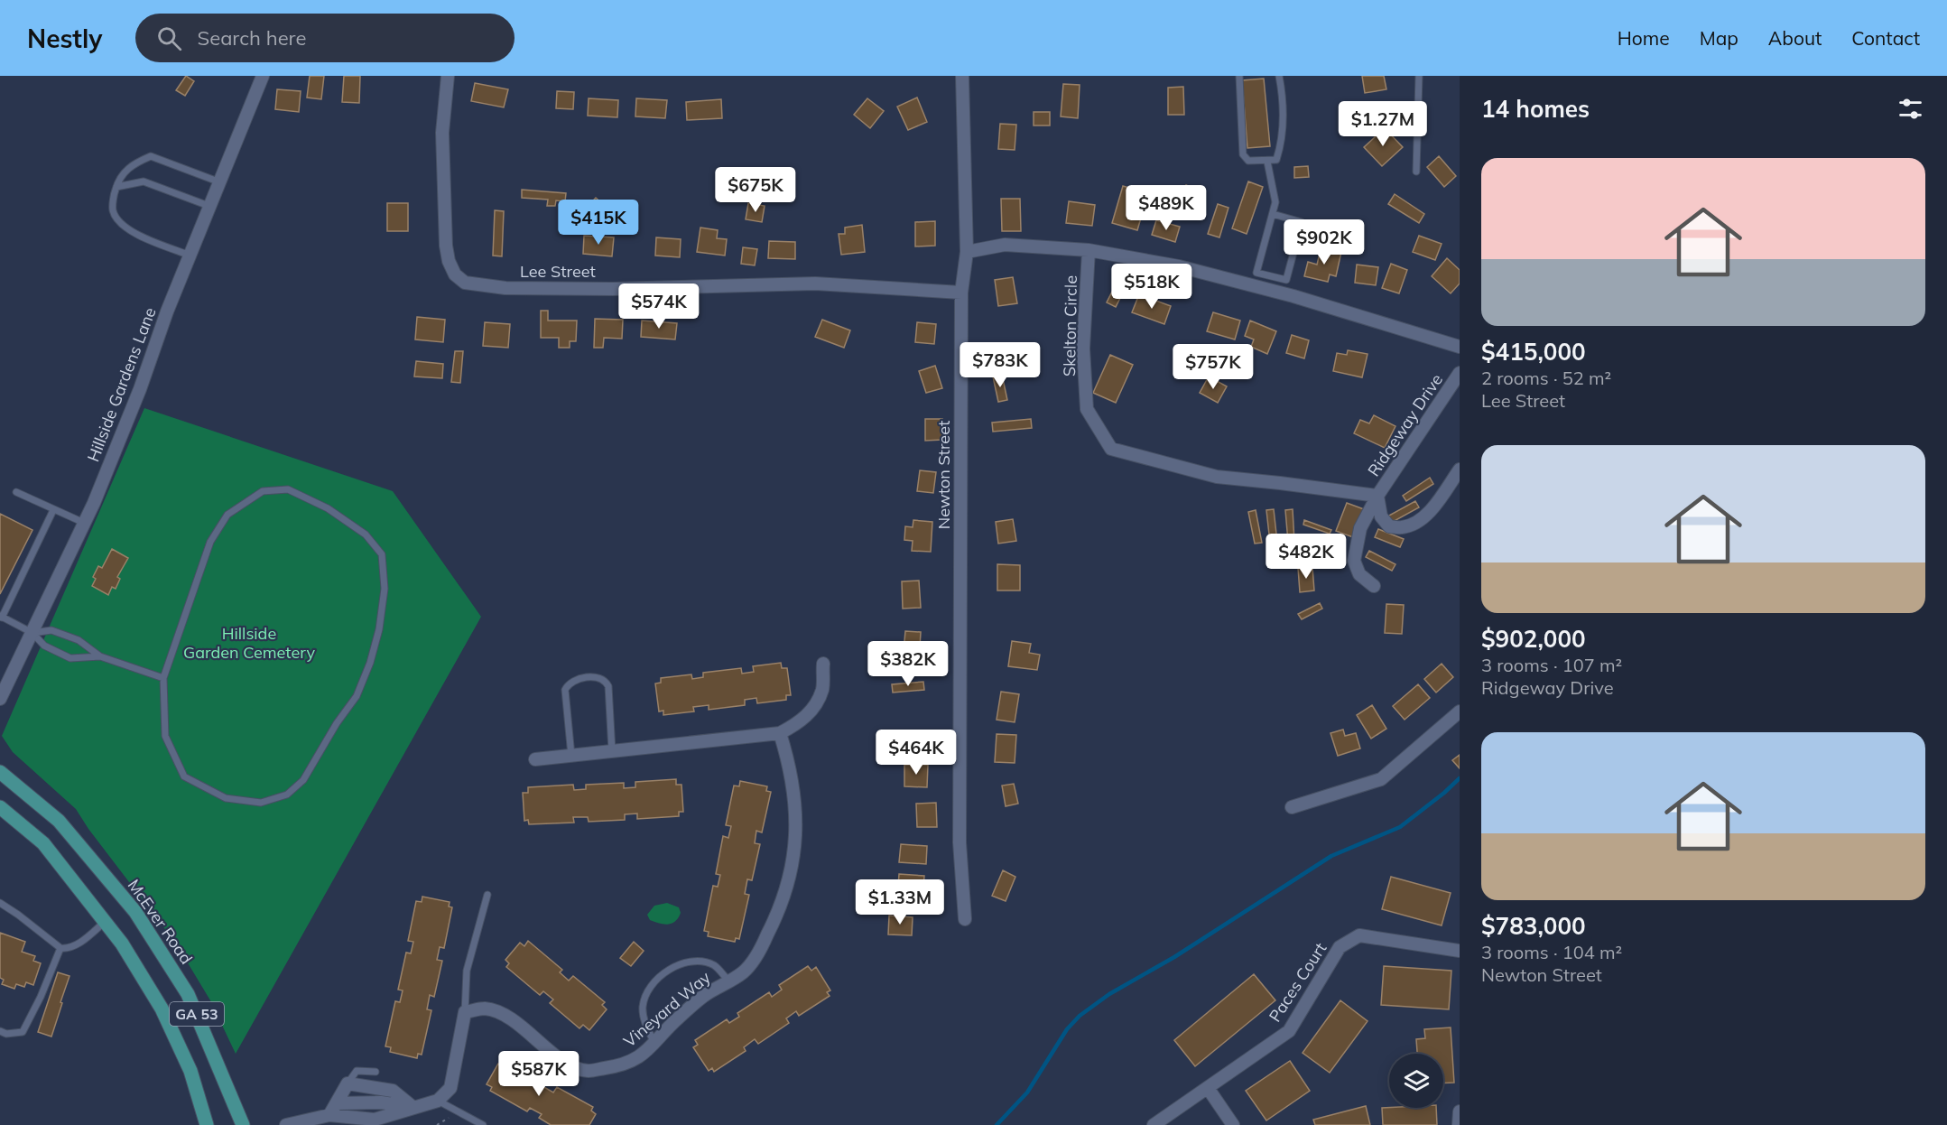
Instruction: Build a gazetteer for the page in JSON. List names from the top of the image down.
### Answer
{
  "streets": {
    "main road": ["McEver Road", "GA 53"],
    "street": [
      "Lee Street",
      "Skelton Circle",
      "Hillside Gardens Lane",
      "Ridgeway Drive",
      "Newton Street",
      "Paces Court",
      "Vineyard Way"
    ]
  },
  "crossings": [
    ["Lee Street", "Newton Street"],
    ["Skelton Circle", "Ridgeway Drive"]
  ],
  "parks": ["Hillside Garden Cemetery"],
  "page": {
    "header": "Nestly",
    "search": "Search here",
    "nav": [
      "Home",
      "Map",
      "About",
      "Contact"
    ],
    "heading": "14 homes",
    "price": [
      "$1.27M",
      "$675K",
      "$489K",
      "$415K",
      "$902K",
      "$518K",
      "$574K",
      "$783K",
      "$757K",
      "$482K",
      "$382K",
      "$464K",
      "$1.33M",
      "$587K"
    ],
    "list": [
      {
        "name": "$415,000",
        "note": "2 rooms · 52 m² · Lee Street"
      },
      {
        "name": "$902,000",
        "note": "3 rooms · 107 m² · Ridgeway Drive"
      },
      {
        "name": "$783,000",
        "note": "3 rooms · 104 m² · Newton Street"
      }
    ]
  }
}
